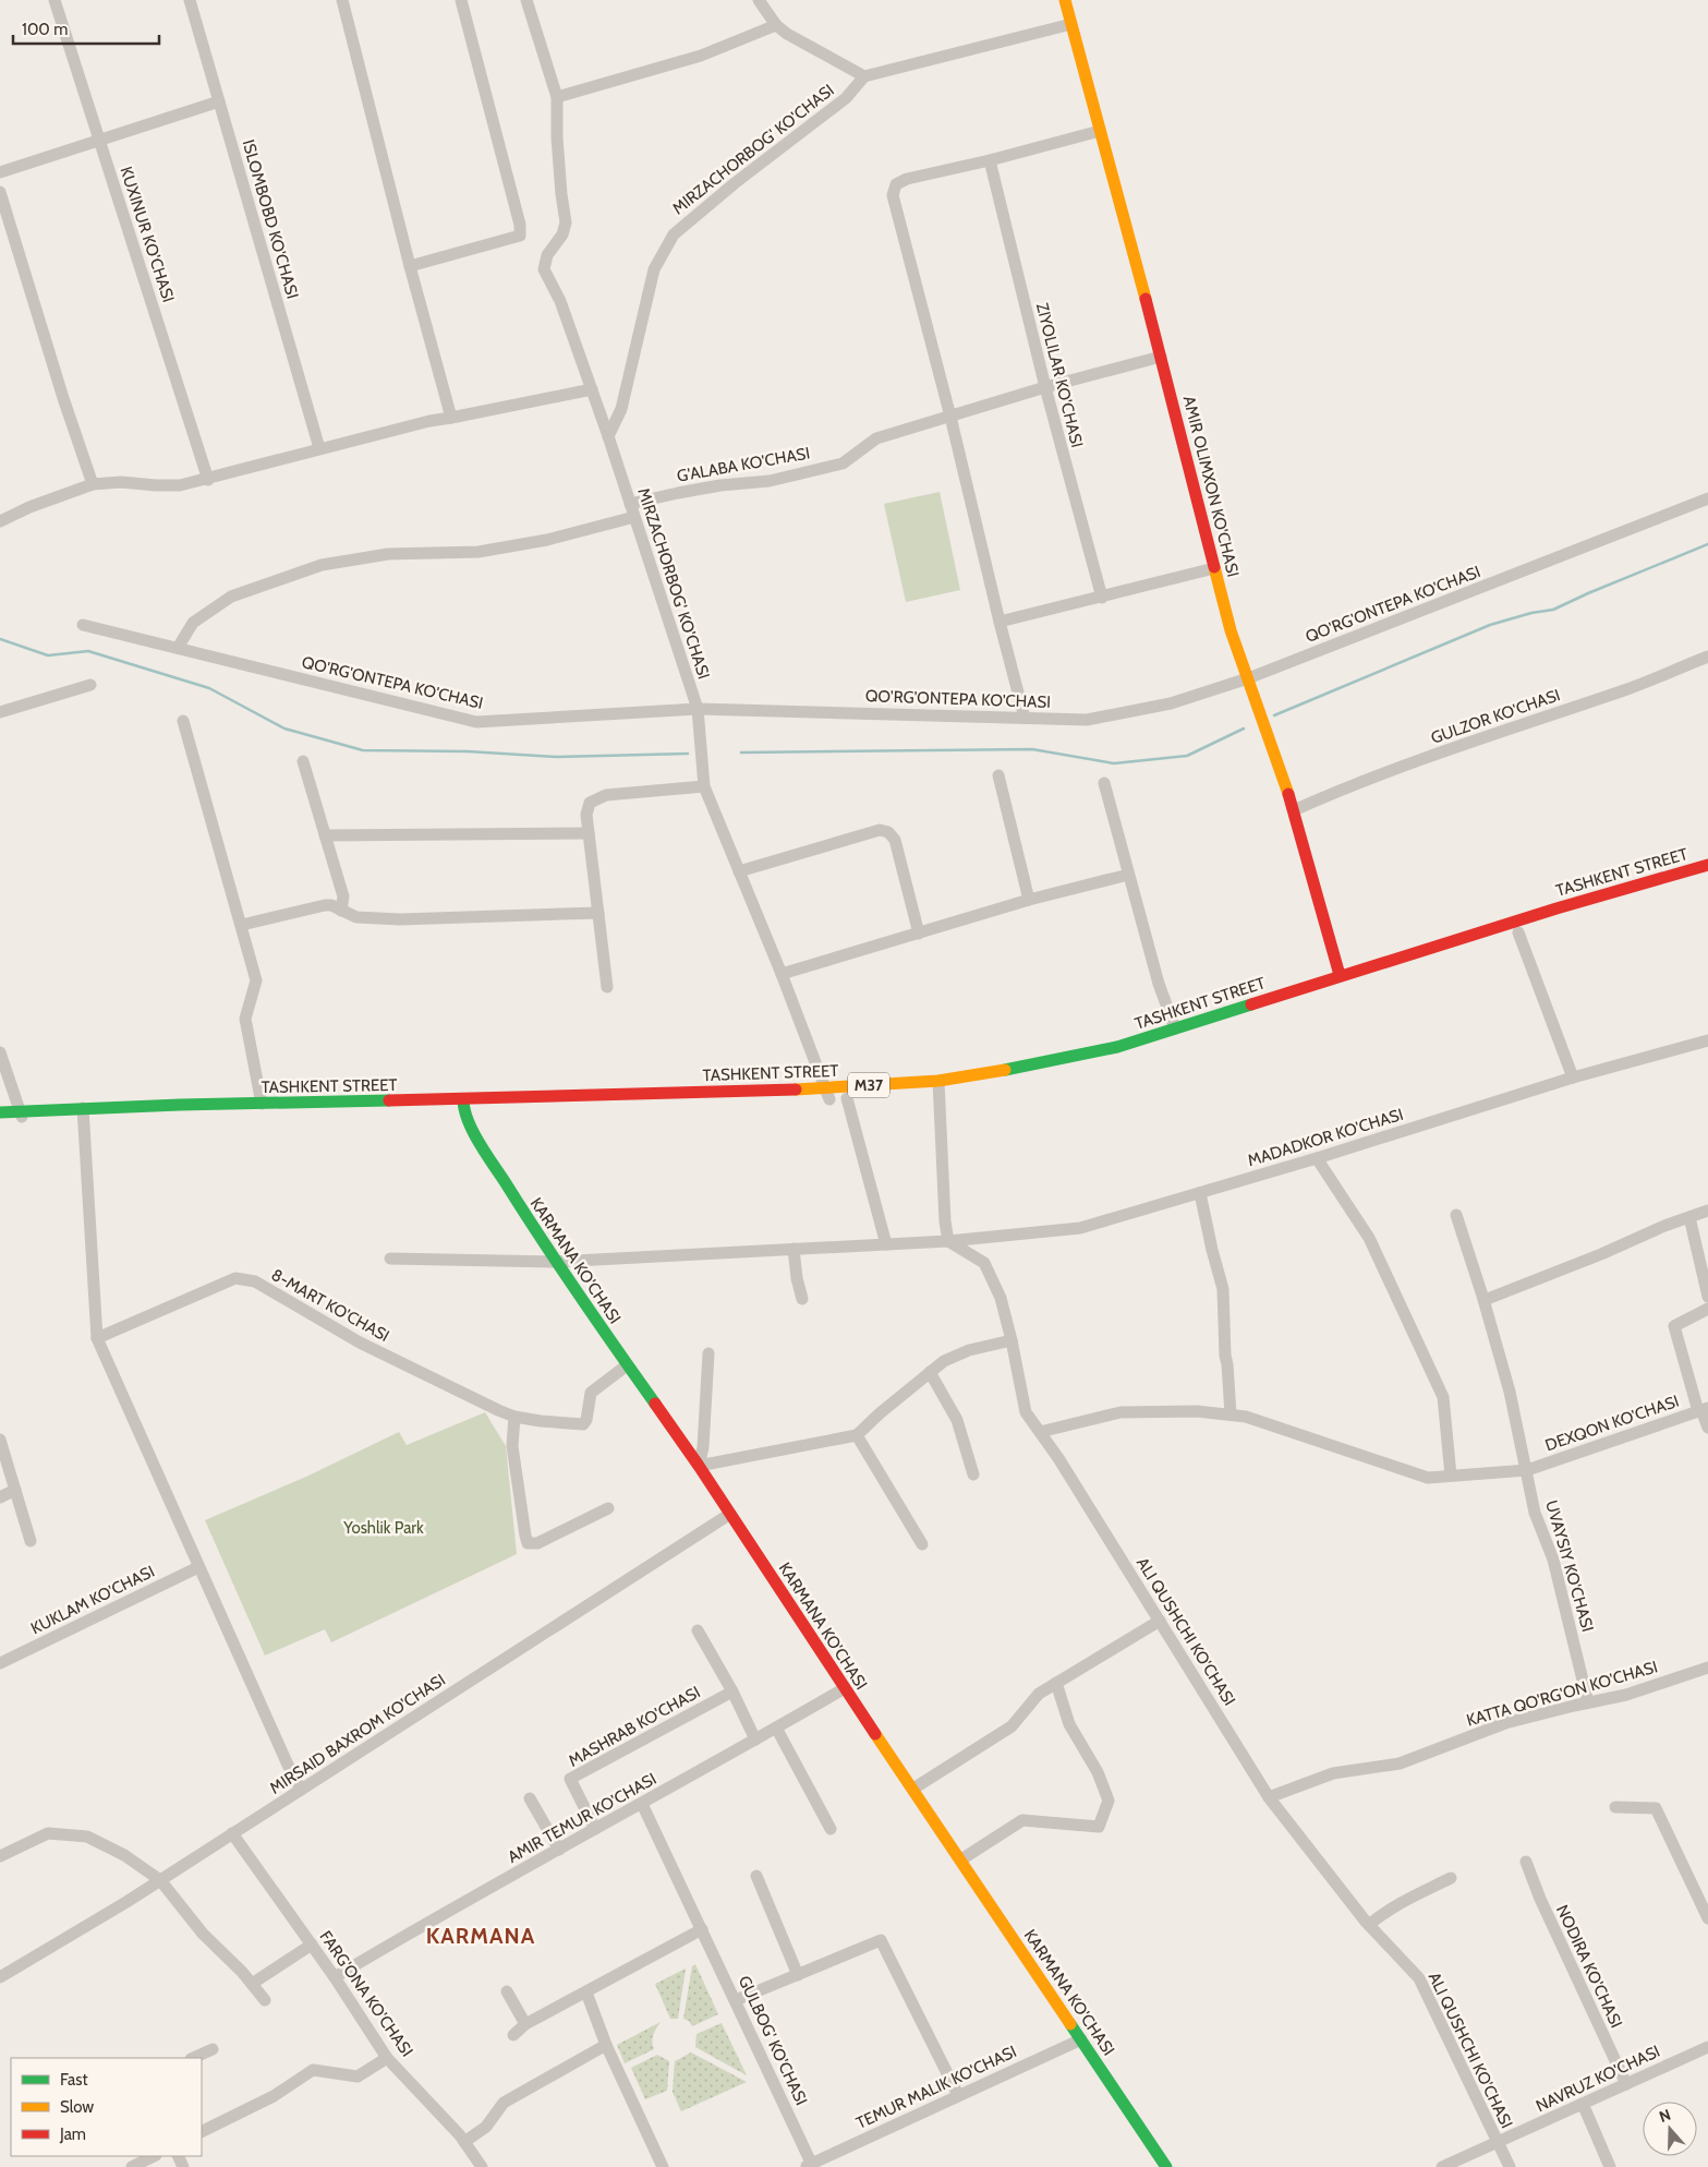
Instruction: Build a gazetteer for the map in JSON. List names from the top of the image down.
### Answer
{
  "streets": {
    "main road": [
      "AMIR OLIMXON KO'CHASI",
      "TASHKENT STREET",
      "M37",
      "KARMANA KO'CHASI"
    ],
    "street": [
      "MIRZACHORBOG' KO'CHASI",
      "ISLOMBOBD KO'CHASI",
      "KUXINUR KO'CHASI",
      "ZIYOLILAR KO'CHASI",
      "G'ALABA KO'CHASI",
      "QO'RG'ONTEPA KO'CHASI",
      "GULZOR KO'CHASI",
      "MADADKOR KO'CHASI",
      "8-MART KO'CHASI",
      "DEXQON KO'CHASI",
      "UVAYSIY KO'CHASI",
      "KUKLAM KO'CHASI",
      "ALI QUSHCHI KO'CHASI",
      "KATTA QO'RG'ON KO'CHASI",
      "MASHRAB KO'CHASI",
      "MIRSAID BAXROM KO'CHASI",
      "AMIR TEMUR KO'CHASI",
      "NODIRA KO'CHASI",
      "FARG'ONA KO'CHASI",
      "GULBOG' KO'CHASI",
      "NAVRUZ KO'CHASI",
      "TEMUR MALIK KO'CHASI"
    ]
  },
  "crossings": [
    ["MIRZACHORBOG' KO'CHASI", "G'ALABA KO'CHASI"],
    ["MIRZACHORBOG' KO'CHASI", "QO'RG'ONTEPA KO'CHASI"],
    ["MIRZACHORBOG' KO'CHASI", "TASHKENT STREET"],
    ["ZIYOLILAR KO'CHASI", "G'ALABA KO'CHASI"],
    ["G'ALABA KO'CHASI", "AMIR OLIMXON KO'CHASI"],
    ["AMIR OLIMXON KO'CHASI", "QO'RG'ONTEPA KO'CHASI"],
    ["AMIR OLIMXON KO'CHASI", "GULZOR KO'CHASI"],
    ["AMIR OLIMXON KO'CHASI", "TASHKENT STREET"],
    ["TASHKENT STREET", "KARMANA KO'CHASI"],
    ["MADADKOR KO'CHASI", "KARMANA KO'CHASI"],
    ["MADADKOR KO'CHASI", "ALI QUSHCHI KO'CHASI"],
    ["KARMANA KO'CHASI", "8-MART KO'CHASI"],
    ["KARMANA KO'CHASI", "MIRSAID BAXROM KO'CHASI"],
    ["KARMANA KO'CHASI", "AMIR TEMUR KO'CHASI"],
    ["KARMANA KO'CHASI", "TEMUR MALIK KO'CHASI"],
    ["DEXQON KO'CHASI", "UVAYSIY KO'CHASI"],
    ["DEXQON KO'CHASI", "ALI QUSHCHI KO'CHASI"],
    ["UVAYSIY KO'CHASI", "KATTA QO'RG'ON KO'CHASI"],
    ["ALI QUSHCHI KO'CHASI", "KATTA QO'RG'ON KO'CHASI"],
    ["ALI QUSHCHI KO'CHASI", "NAVRUZ KO'CHASI"],
    ["MASHRAB KO'CHASI", "AMIR TEMUR KO'CHASI"],
    ["MIRSAID BAXROM KO'CHASI", "FARG'ONA KO'CHASI"],
    ["AMIR TEMUR KO'CHASI", "FARG'ONA KO'CHASI"],
    ["AMIR TEMUR KO'CHASI", "GULBOG' KO'CHASI"],
    ["NODIRA KO'CHASI", "NAVRUZ KO'CHASI"],
    ["GULBOG' KO'CHASI", "TEMUR MALIK KO'CHASI"]
  ],
  "districts": ["KARMANA"],
  "parks": ["Yoshlik Park"],
  "legend": ["Fast", "Slow", "Jam"],
  "scale_bar": "100 m",
  "north": "top"
}
